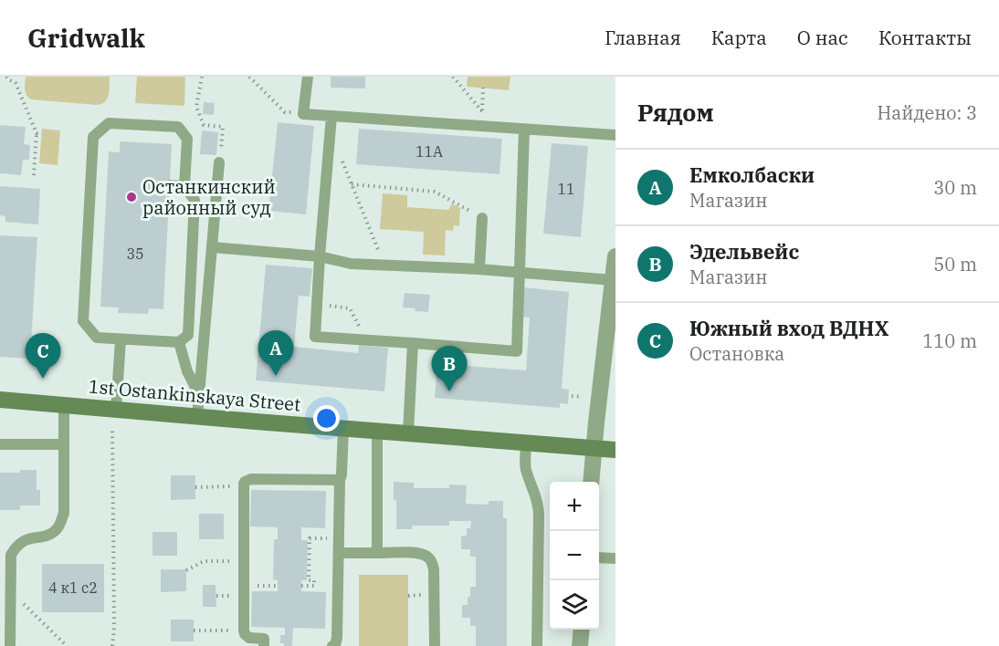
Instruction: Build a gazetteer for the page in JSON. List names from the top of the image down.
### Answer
{
  "streets": {
    "street": ["1st Ostankinskaya Street"]
  },
  "places": ["Останкинский районный суд"],
  "house_numbers": [
    "11А",
    "11",
    "35",
    "4 к1 с2"
  ],
  "page": {
    "header": "Gridwalk",
    "nav": [
      "Главная",
      "Карта",
      "О нас",
      "Контакты"
    ],
    "heading": ["Рядом", "Найдено: 3"],
    "list": [
      {
        "mark": "A",
        "name": "Емколбаски",
        "note": "Магазин",
        "value": "30 m"
      },
      {
        "mark": "B",
        "name": "Эдельвейс",
        "note": "Магазин",
        "value": "50 m"
      },
      {
        "mark": "C",
        "name": "Южный вход ВДНХ",
        "note": "Остановка",
        "value": "110 m"
      }
    ],
    "pins": ["A", "C", "B"],
    "map_buttons": ["+", "−"]
  }
}
